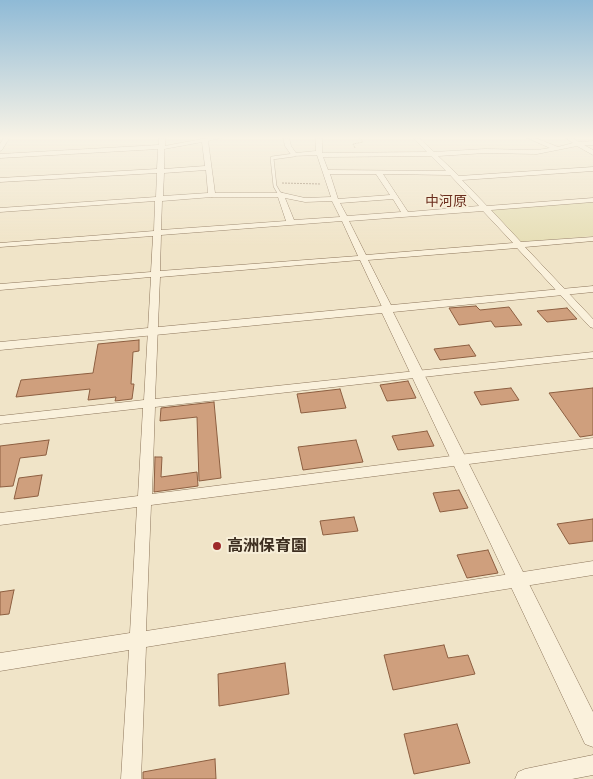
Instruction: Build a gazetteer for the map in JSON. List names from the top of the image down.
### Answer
{
  "districts": ["中河原"],
  "places": ["高洲保育園"]
}
